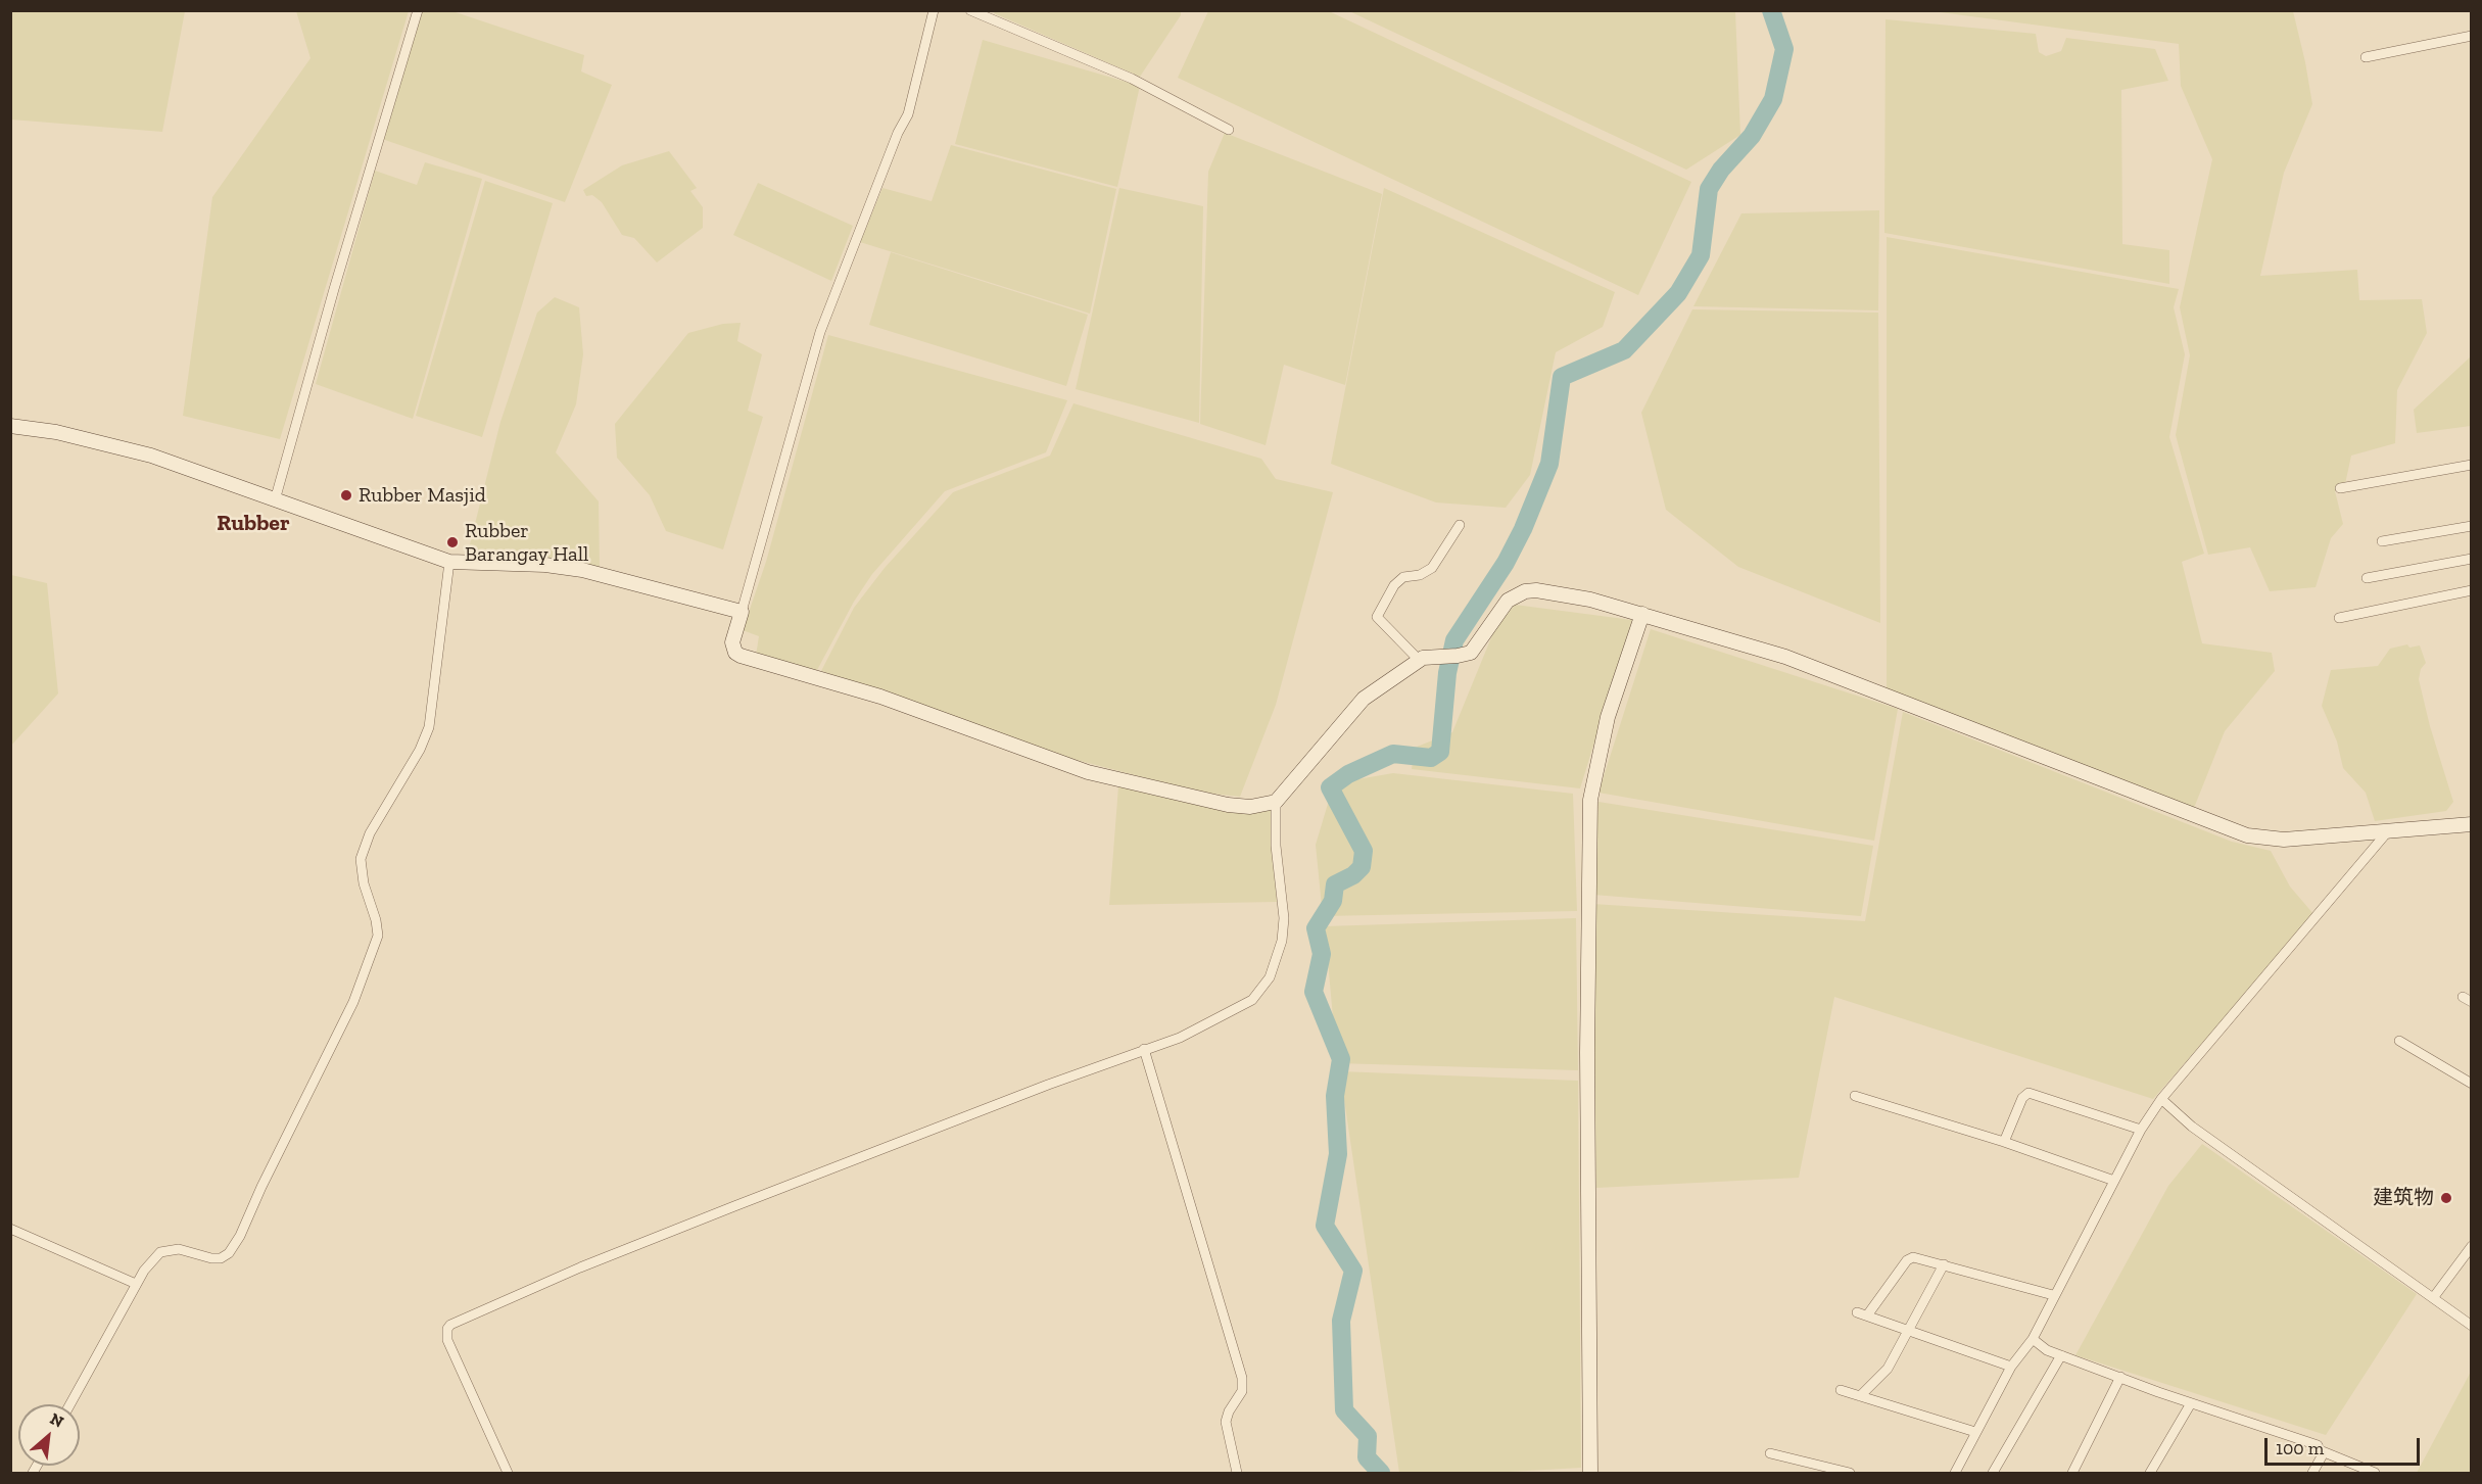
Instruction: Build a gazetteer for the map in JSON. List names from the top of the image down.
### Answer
{
  "districts": ["Rubber"],
  "places": ["Rubber Masjid", "Rubber Barangay Hall", "建筑物"],
  "scale_bar": "100 m",
  "north": "top right"
}
